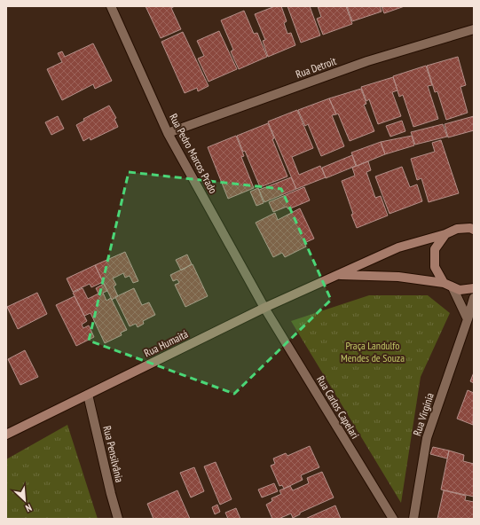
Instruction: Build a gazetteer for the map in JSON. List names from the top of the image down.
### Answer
{
  "streets": {
    "main road": ["Rua Humaitá"],
    "street": [
      "Rua Detroit",
      "Rua Pedro Marcos Prado",
      "Rua Carlos Capelari",
      "Rua Virgínia",
      "Rua Pensilvânia"
    ]
  },
  "crossings": [
    ["Rua Detroit", "Rua Pedro Marcos Prado"],
    ["Rua Pedro Marcos Prado", "Rua Humaitá"],
    ["Rua Pedro Marcos Prado", "Rua Carlos Capelari"],
    ["Rua Humaitá", "Rua Carlos Capelari"],
    ["Rua Humaitá", "Rua Pensilvânia"]
  ],
  "parks": ["Praça Landulfo Mendes de Souza"],
  "north": "bottom right"
}
